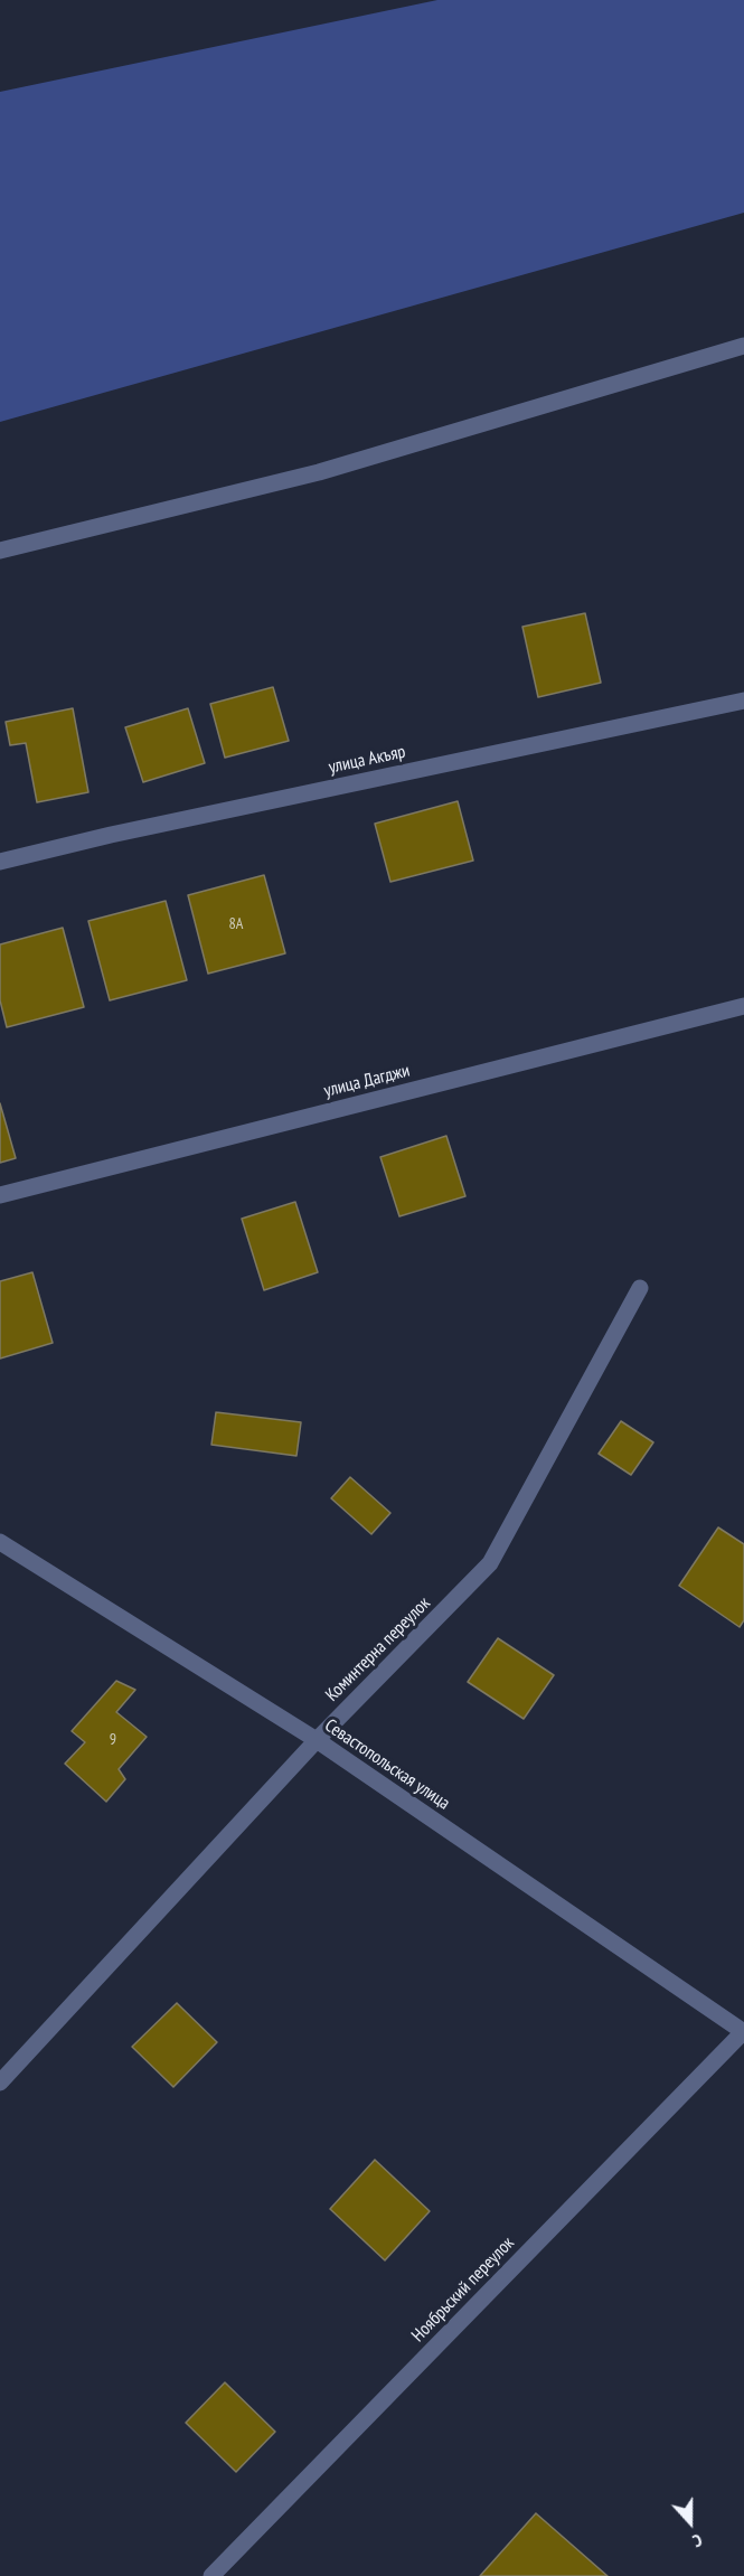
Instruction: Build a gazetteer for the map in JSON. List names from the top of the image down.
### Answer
{
  "streets": {
    "street": [
      "улица Акъяр",
      "улица Дагджи",
      "Коминтерна переулок",
      "Севастопольская улица",
      "Ноябрьский переулок"
    ]
  },
  "crossings": [
    ["Коминтерна переулок", "Севастопольская улица"],
    ["Севастопольская улица", "Ноябрьский переулок"]
  ],
  "house_numbers": ["8А", "9"],
  "north": "bottom"
}
